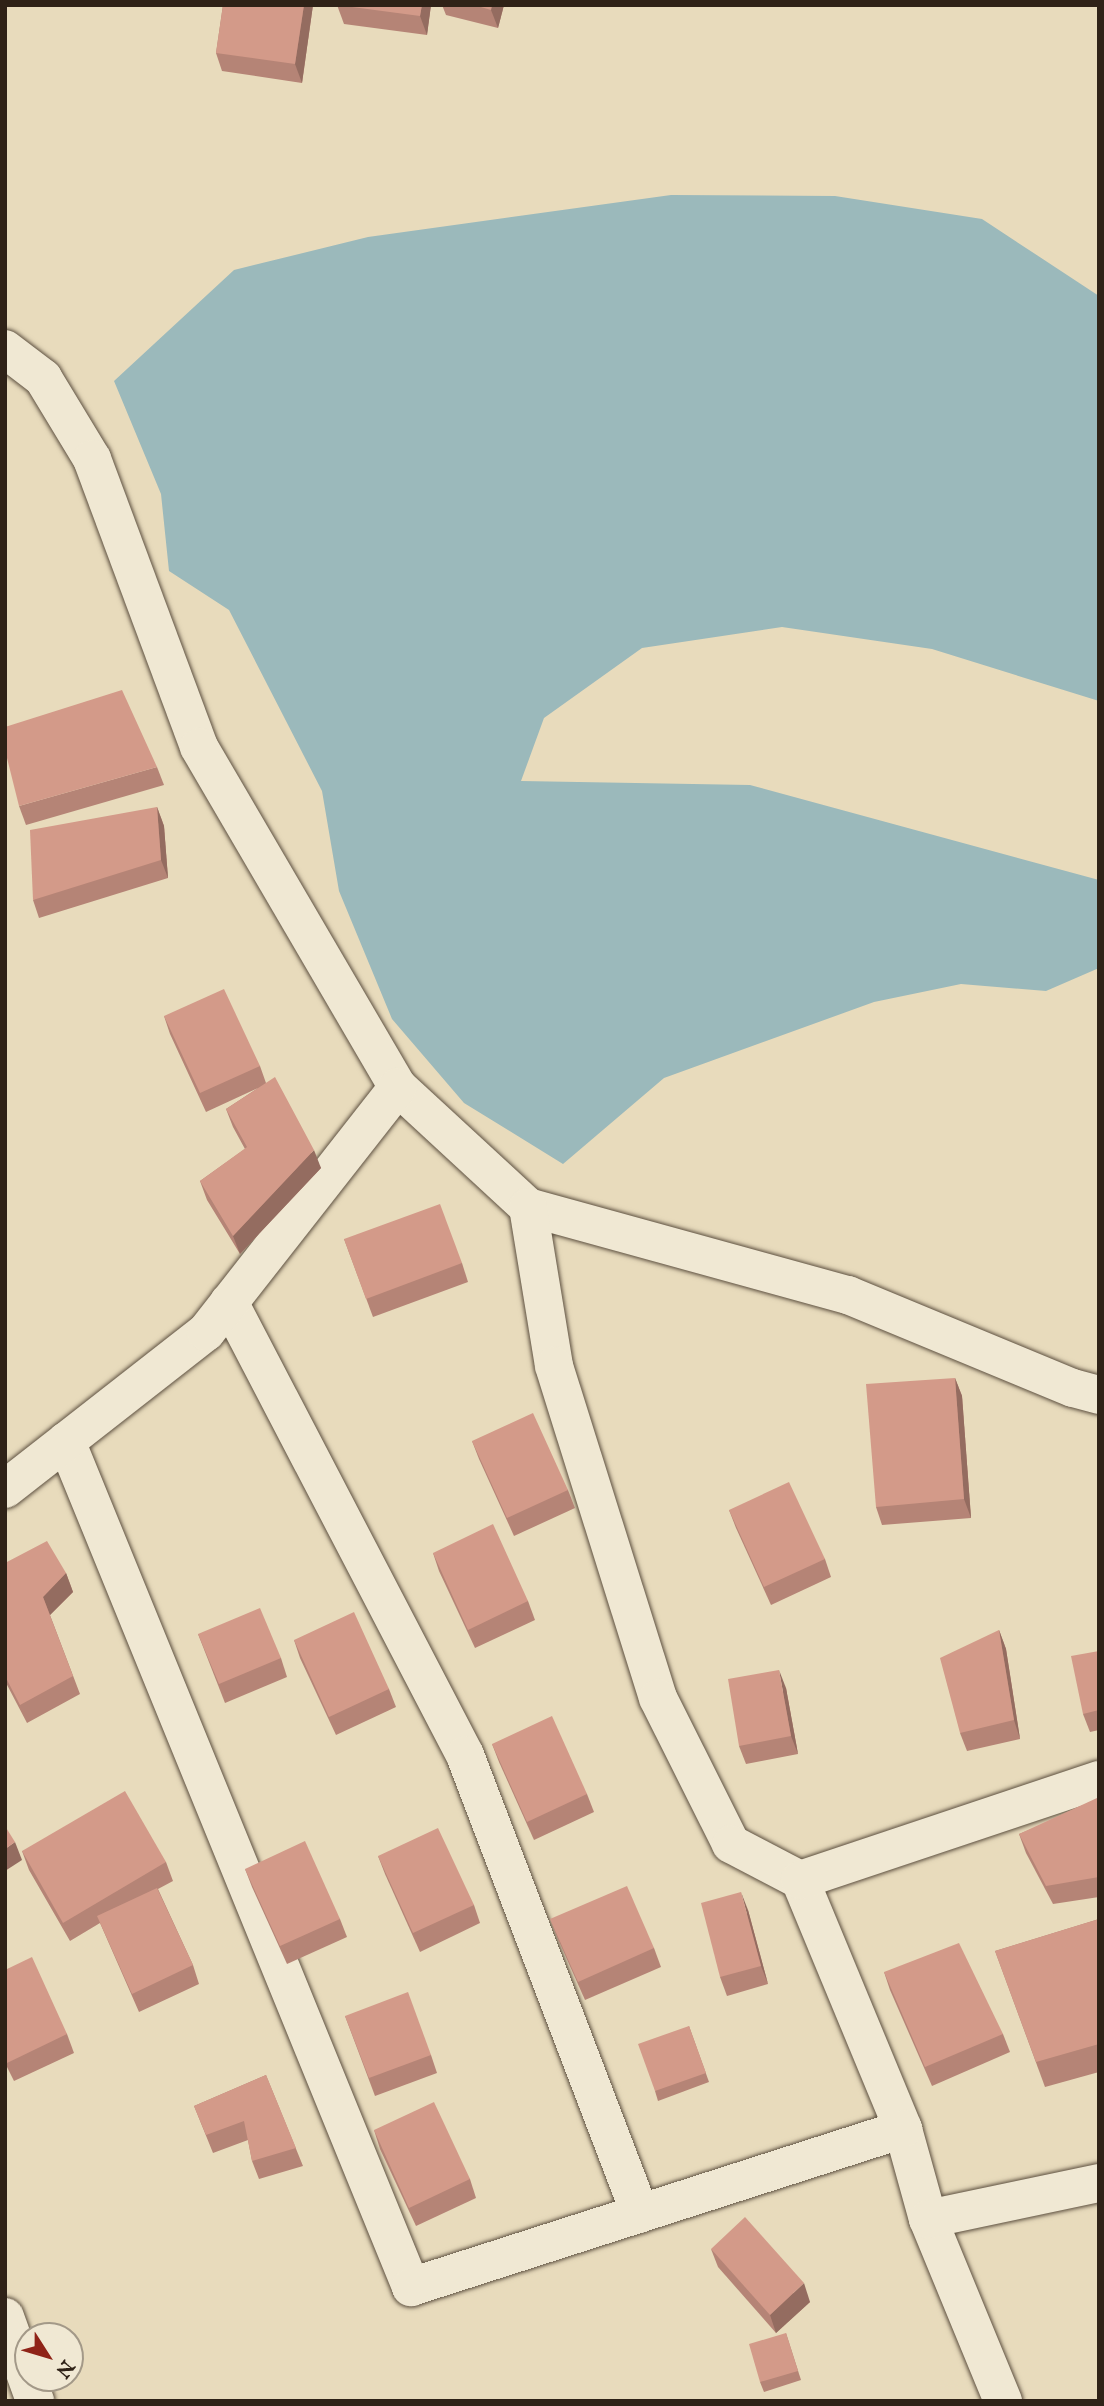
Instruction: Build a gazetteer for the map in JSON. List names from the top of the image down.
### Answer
{
  "north": "bottom right"
}
